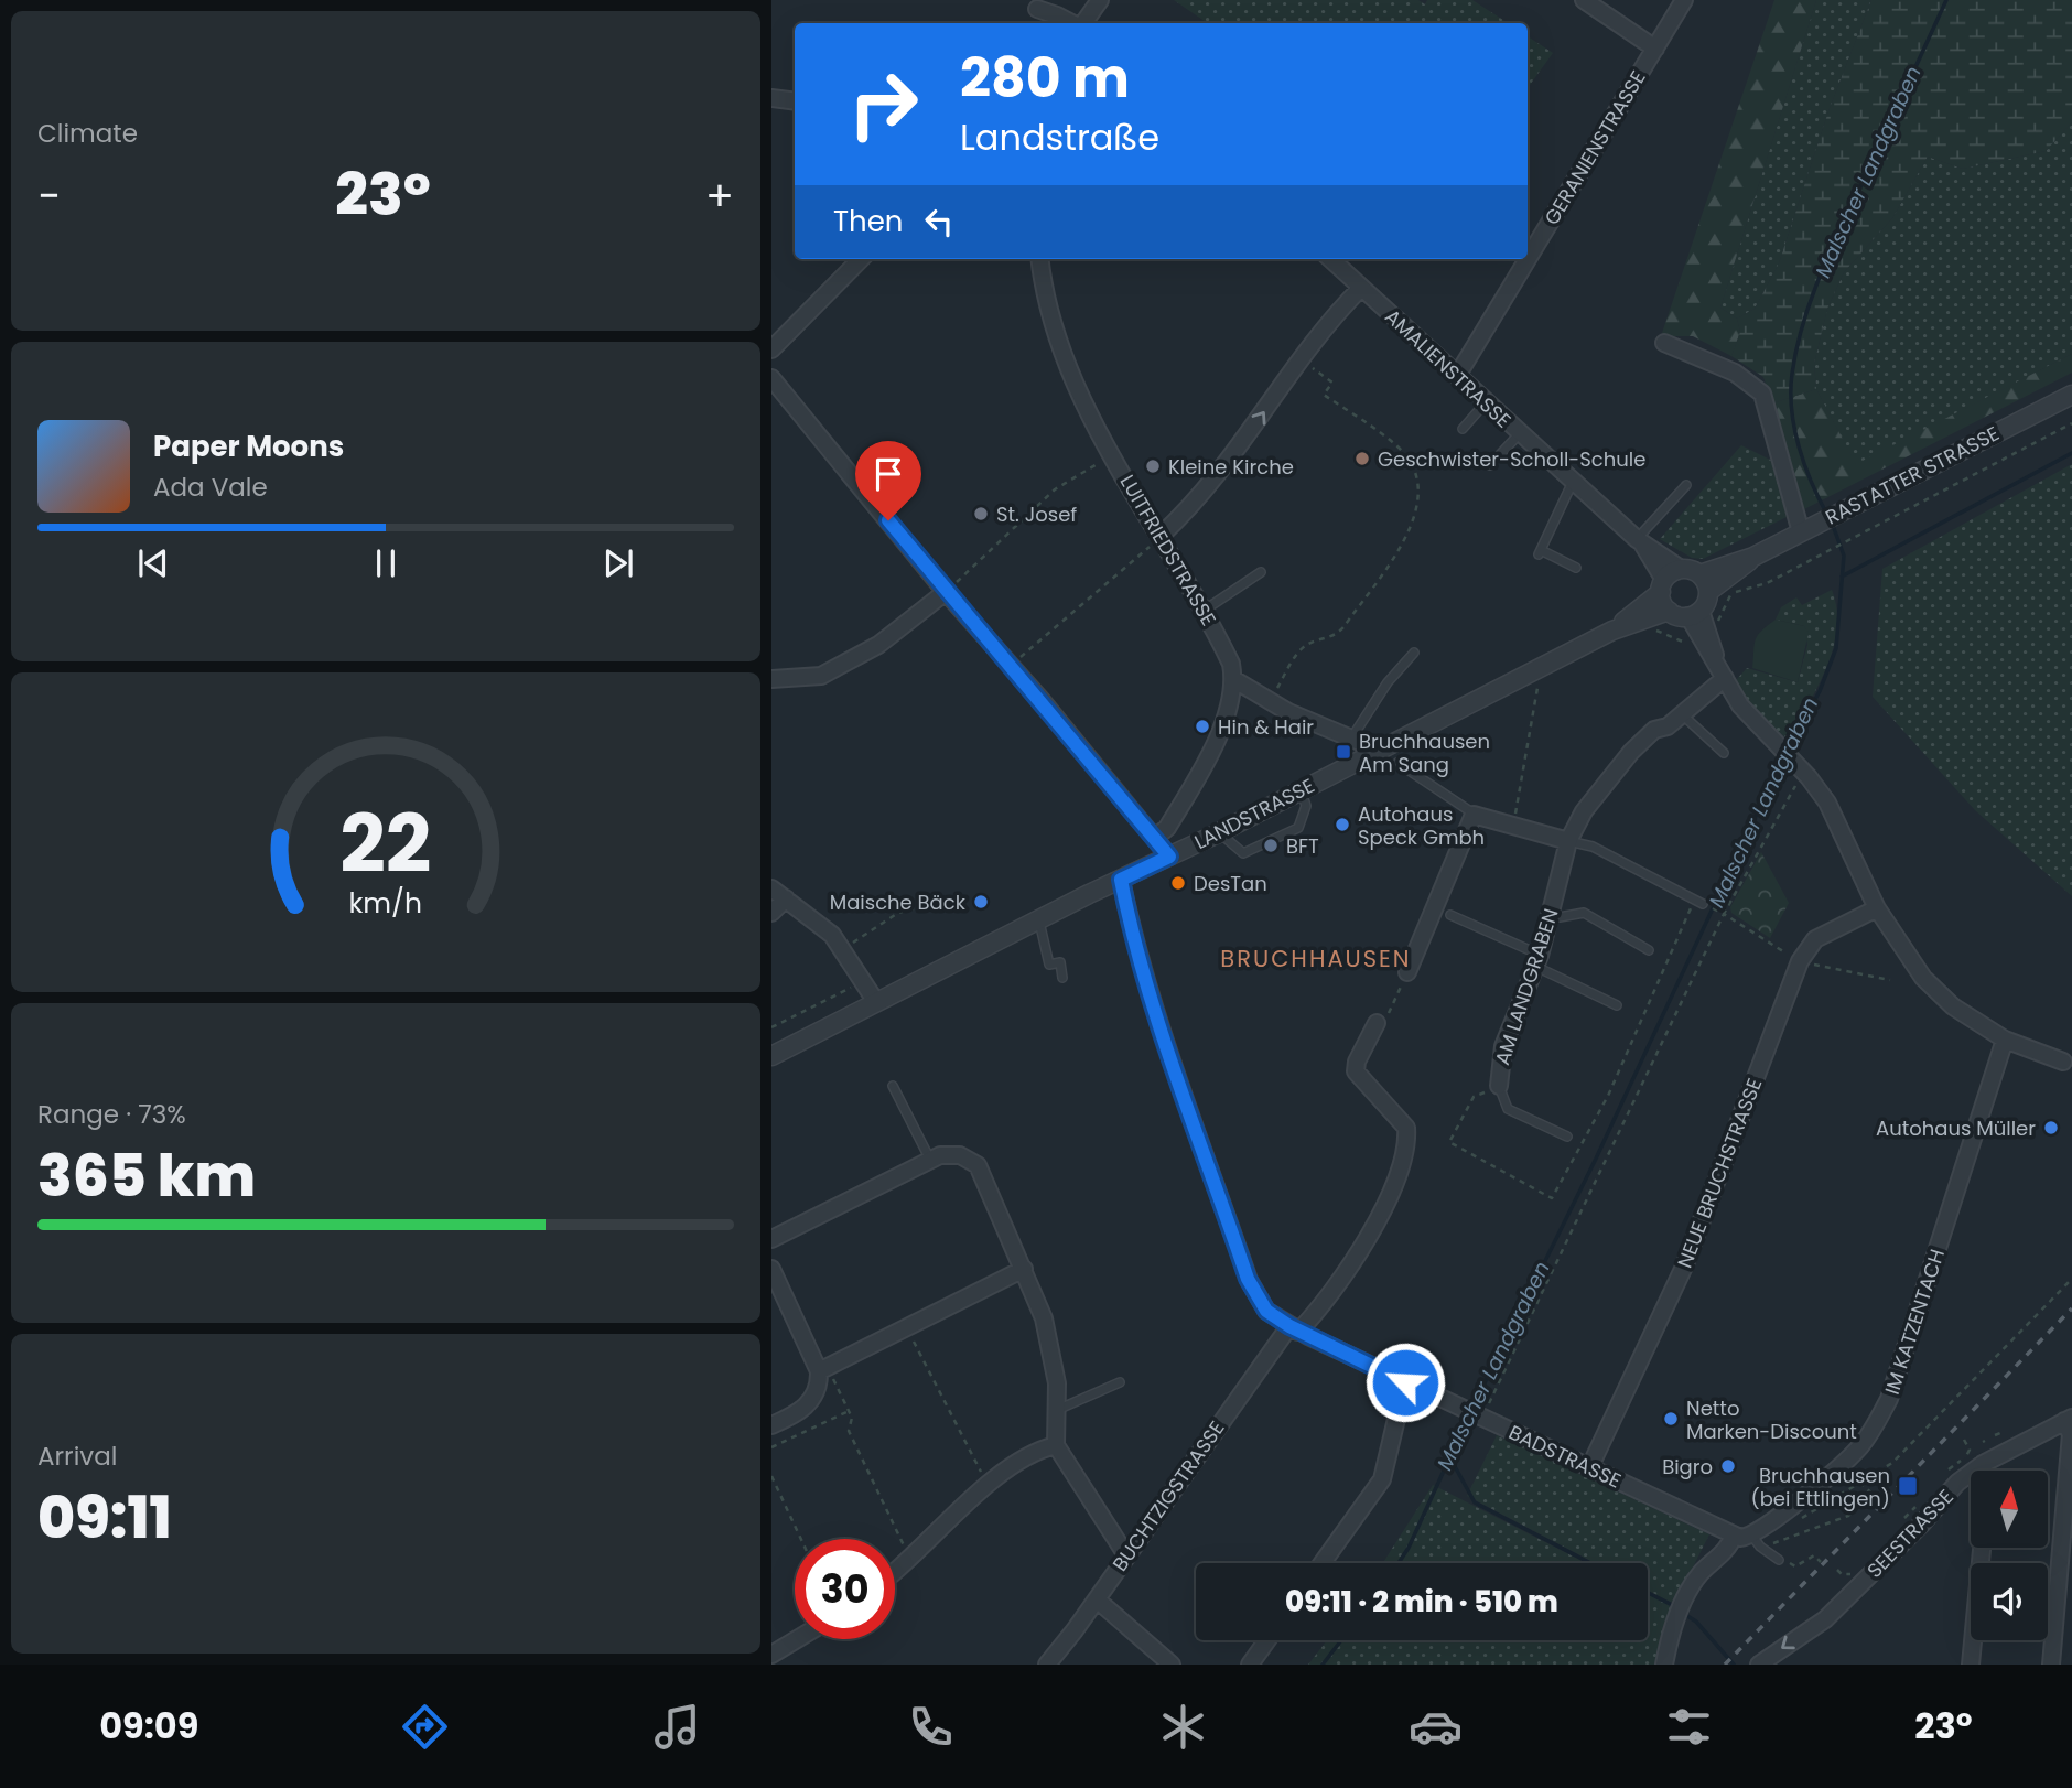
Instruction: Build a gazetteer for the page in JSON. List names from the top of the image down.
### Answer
{
  "streets": {
    "street": [
      "GERANIENSTRASSE",
      "AMALIENSTRASSE",
      "RASTATTER STRASSE",
      "LUITFRIEDSTRASSE",
      "LANDSTRASSE",
      "AM LANDGRABEN",
      "NEUE BRUCHSTRASSE",
      "IM KATZENTACH",
      "BADSTRASSE",
      "BUCHTZIGSTRASSE",
      "SEESTRASSE"
    ]
  },
  "crossings": [
    ["GERANIENSTRASSE", "AMALIENSTRASSE"],
    ["AMALIENSTRASSE", "RASTATTER STRASSE"],
    ["AMALIENSTRASSE", "LANDSTRASSE"],
    ["RASTATTER STRASSE", "LANDSTRASSE"],
    ["LANDSTRASSE", "BADSTRASSE"],
    ["NEUE BRUCHSTRASSE", "BADSTRASSE"],
    ["BADSTRASSE", "BUCHTZIGSTRASSE"]
  ],
  "one_way": ["SEESTRASSE"],
  "districts": ["BRUCHHAUSEN"],
  "water": ["Malscher Landgraben"],
  "places": {
    "other": [
      "Geschwister-Scholl-Schule",
      "Kleine Kirche",
      "St. Josef",
      "Hin & Hair",
      "Autohaus Speck Gmbh",
      "BFT",
      "DesTan",
      "Maische Bäck",
      "Autohaus Müller",
      "Netto Marken-Discount",
      "Bigro"
    ],
    "transit": ["Bruchhausen Am Sang", "Bruchhausen (bei Ettlingen)"]
  },
  "north": "top",
  "page": {
    "tile": [
      "Climate",
      ["Range · 73%", "365 km"],
      ["Arrival", "09:11"]
    ],
    "turn": ["280 m", "Landstraße"],
    "heat": ["−", "23°", "+"],
    "then": "Then",
    "song": ["Paper Moons", "Ada Vale"],
    "limit": "30",
    "trip": "09:11 · 2 min · 510 m",
    "tabs": ["09:09", "23°"],
    "gauge": ["22", "km/h"]
  }
}
